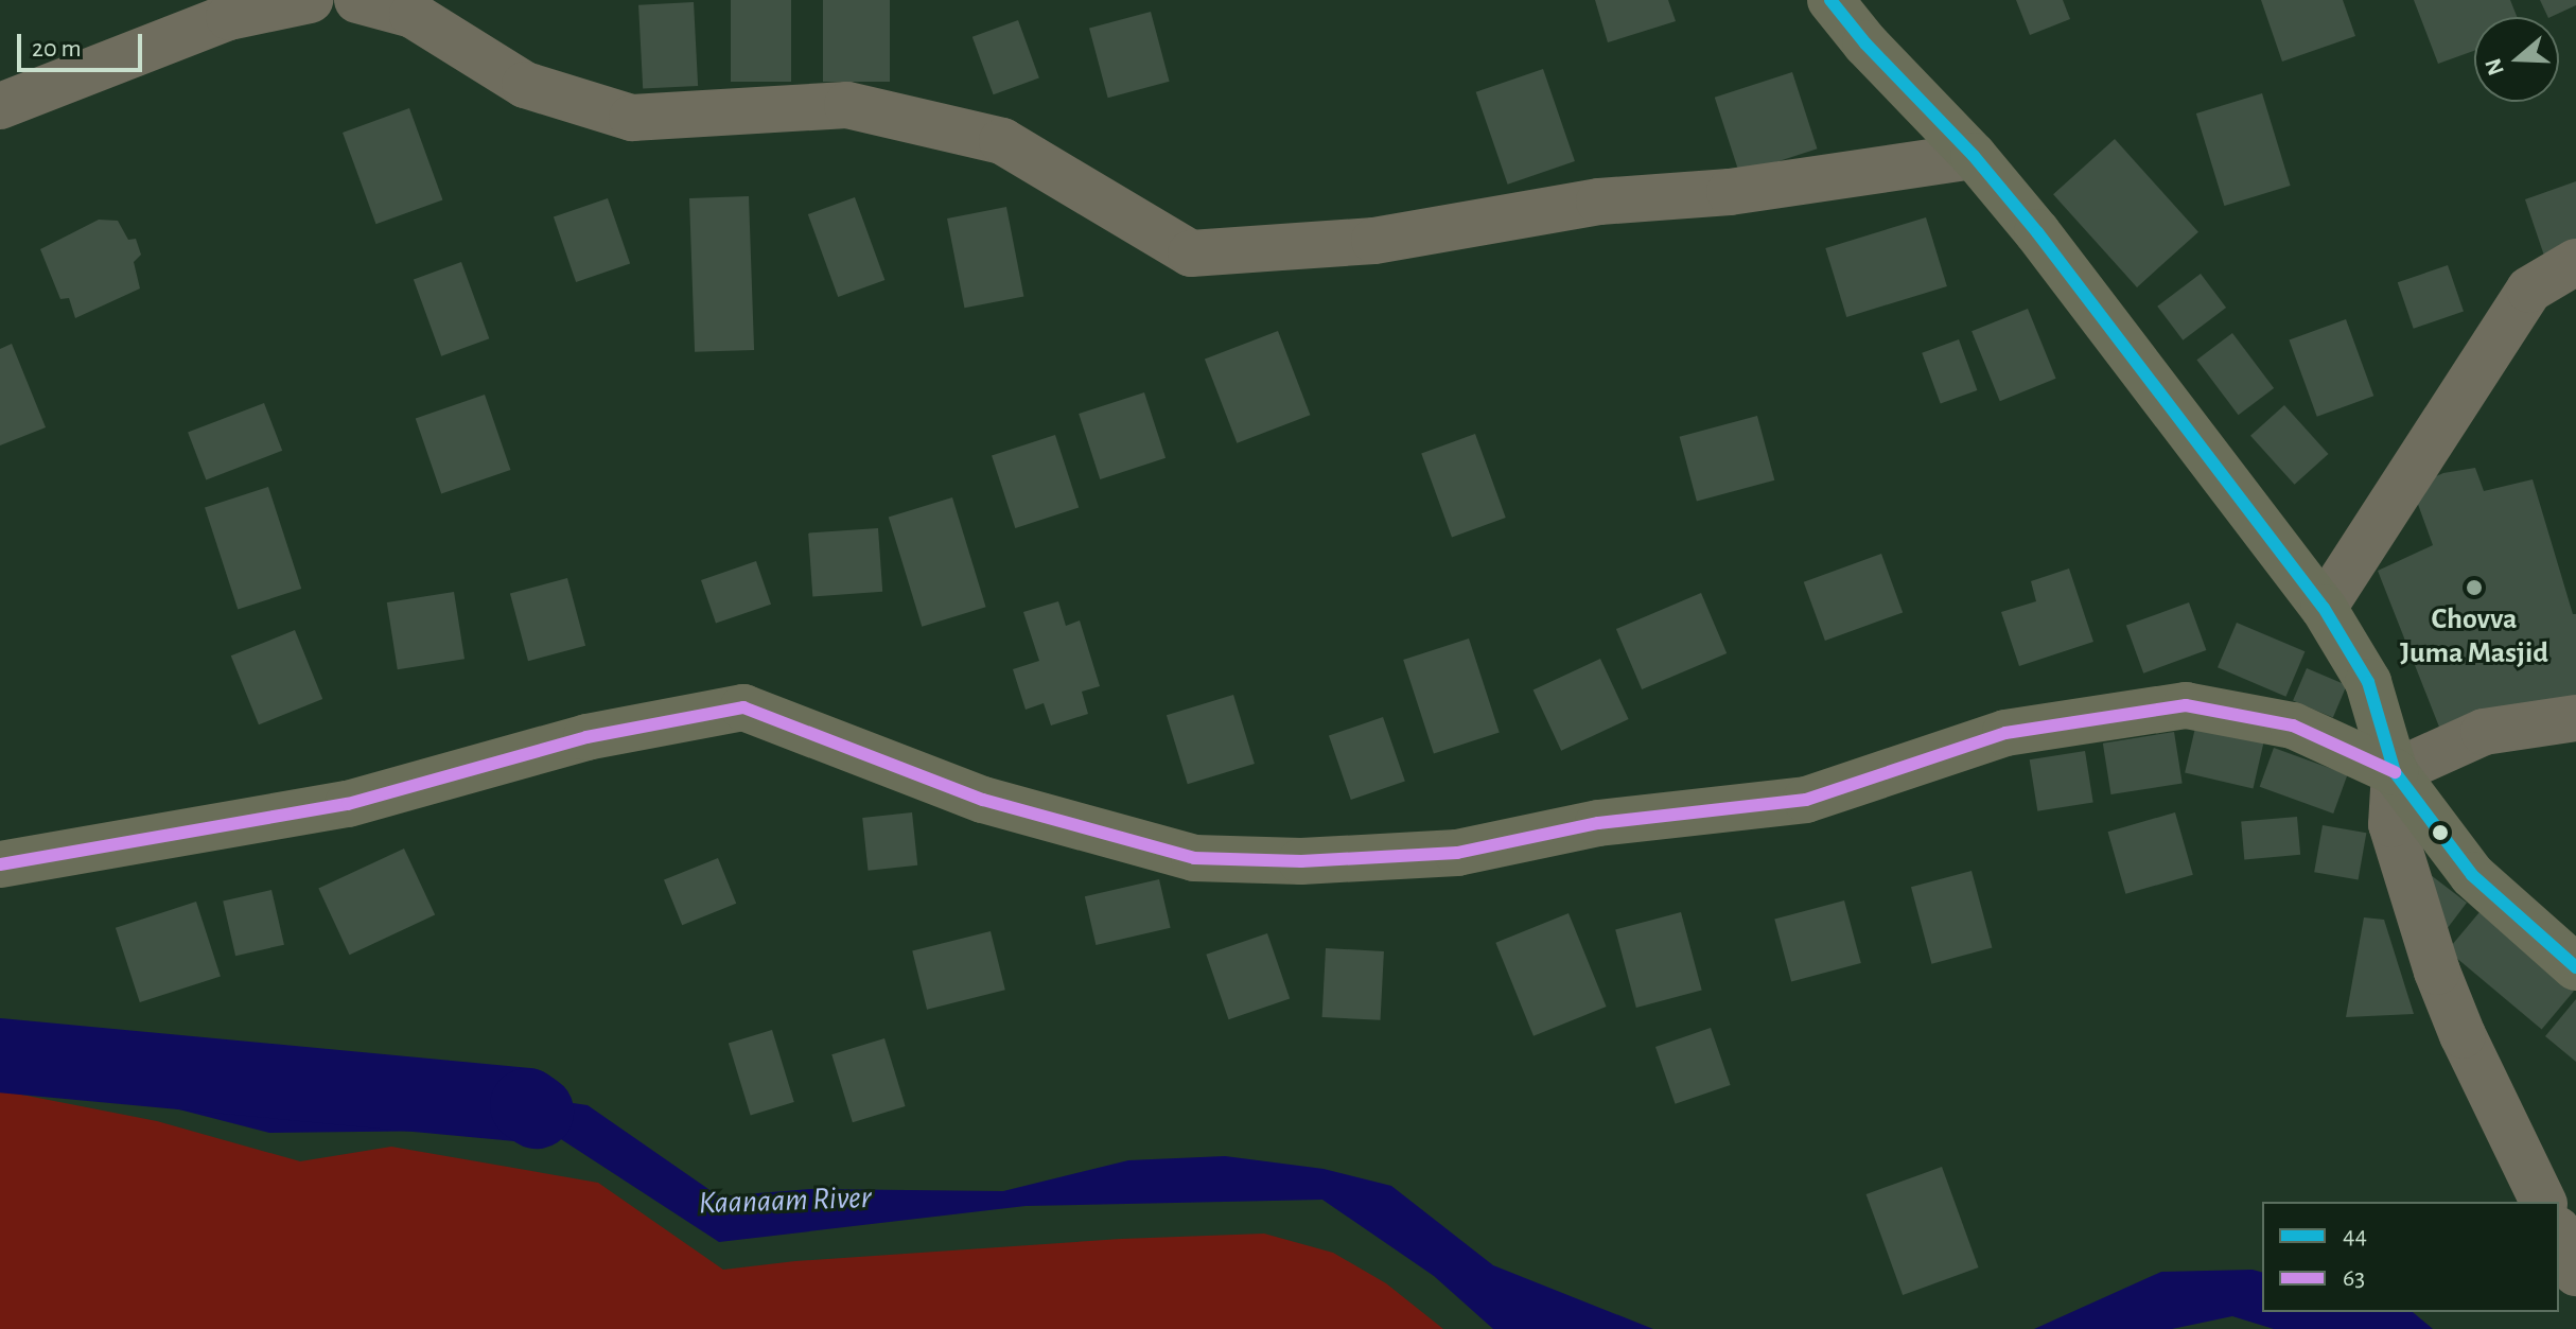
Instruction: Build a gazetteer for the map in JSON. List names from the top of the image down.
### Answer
{
  "water": ["Kaanaam River"],
  "places": ["Chovva Juma Masjid"],
  "lines": ["transit line 44", "transit line 63"],
  "legend": ["44", "63"],
  "scale_bar": "20 m",
  "north": "left"
}
